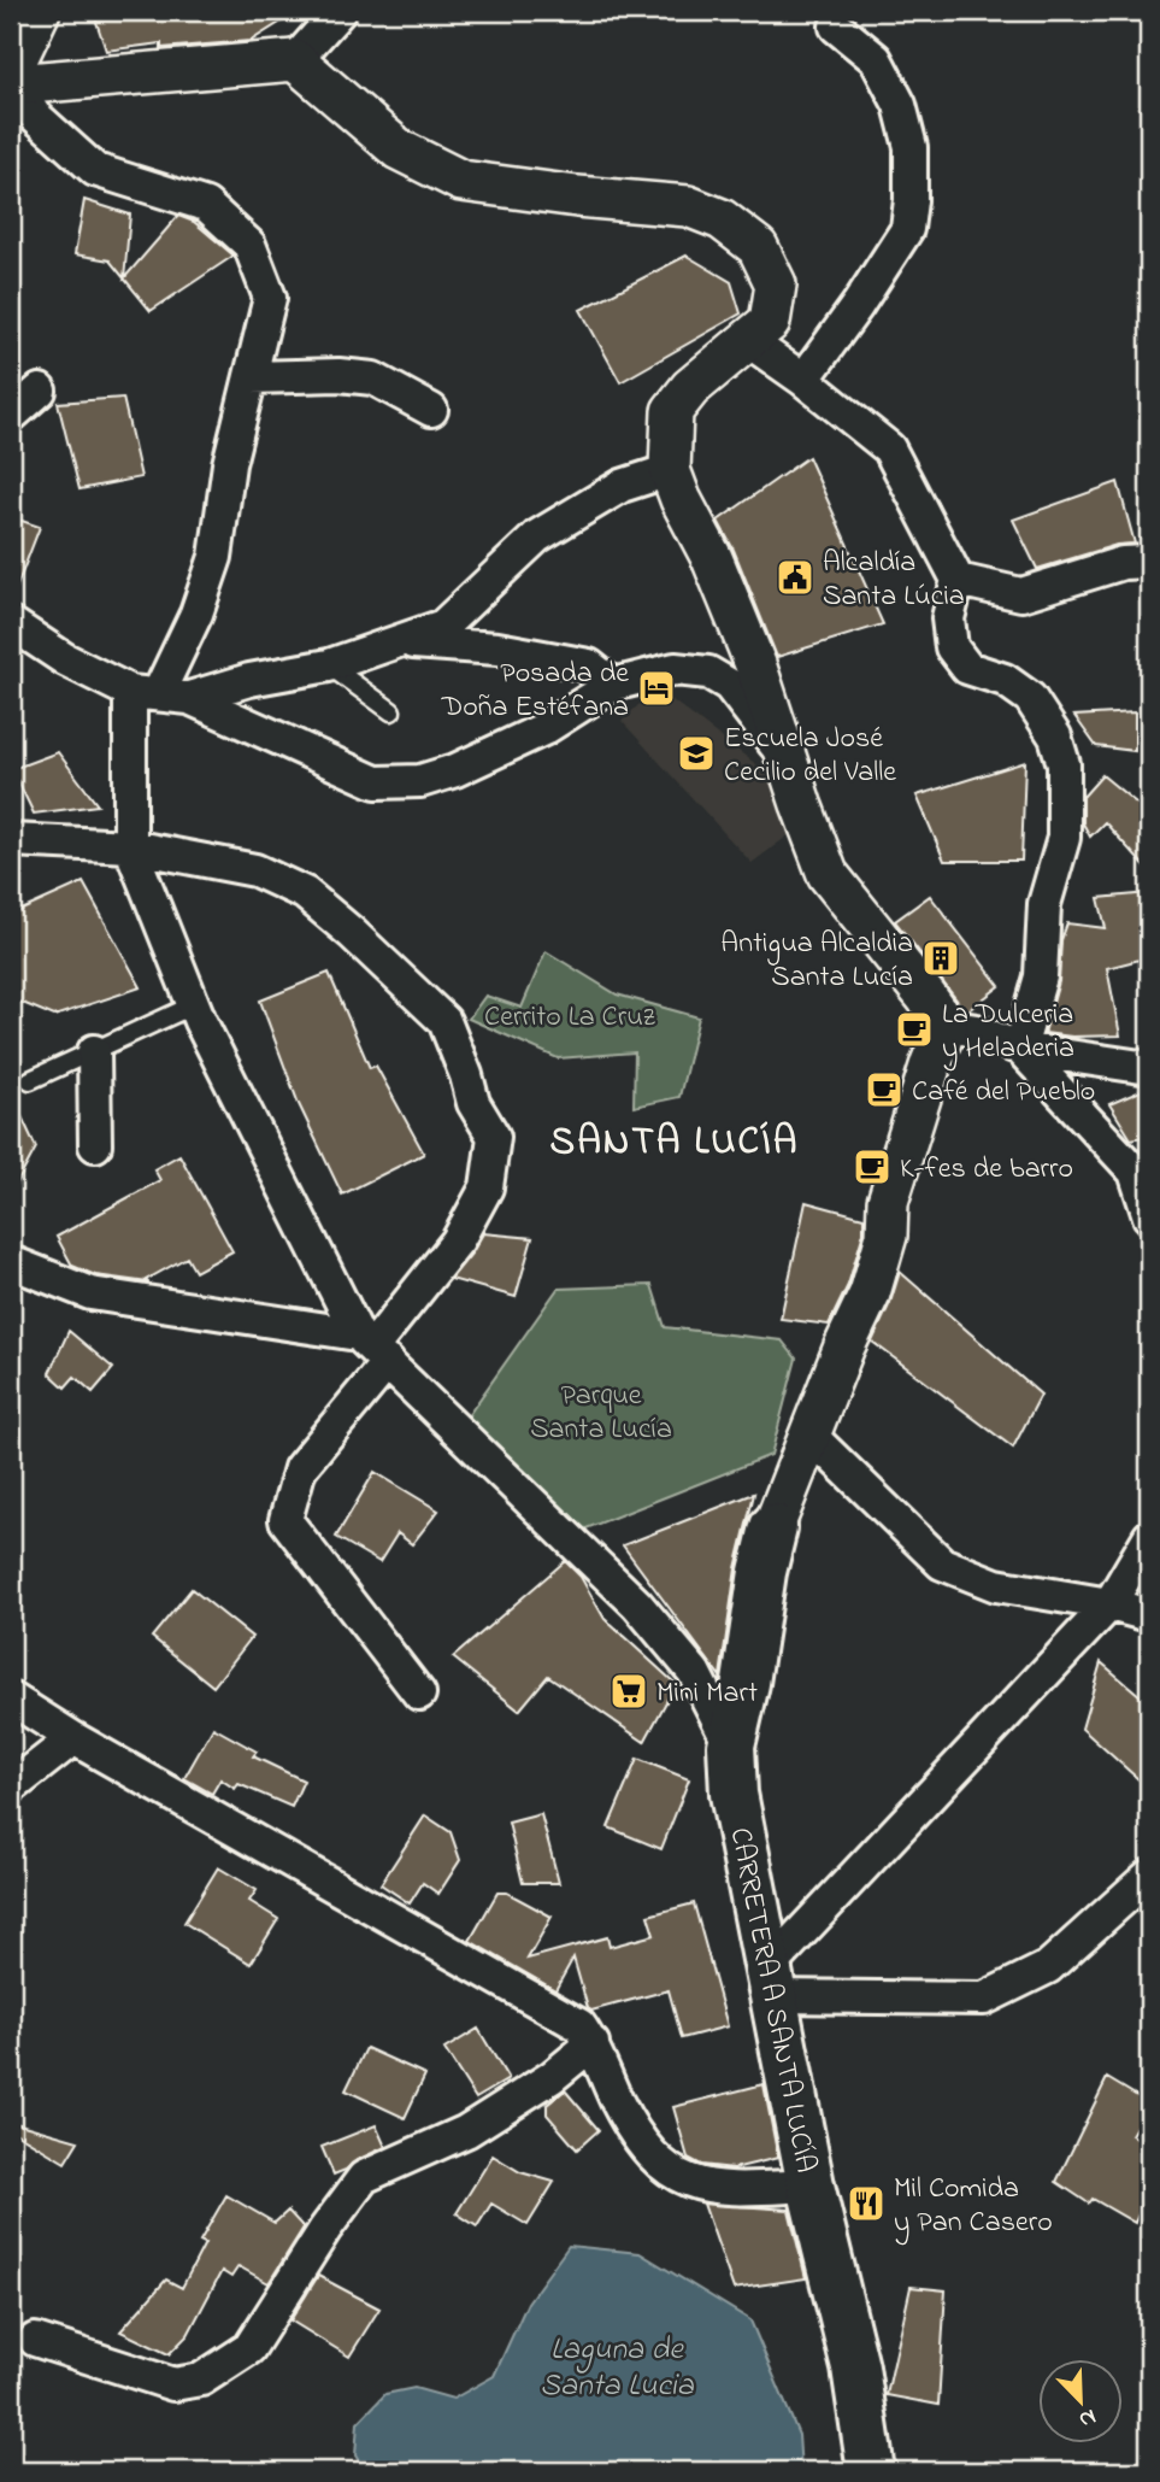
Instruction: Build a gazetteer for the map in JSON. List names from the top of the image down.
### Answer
{
  "streets": {
    "main road": ["CARRETERA A SANTA LUCÍA"]
  },
  "districts": ["SANTA LUCÍA"],
  "water": ["Laguna de Santa Lucia"],
  "parks": ["Cerrito La Cruz", "Parque Santa Lucía"],
  "places": {
    "public building": ["Alcaldía Santa Lúcia"],
    "hotel": ["Posada de Doña Estéfana"],
    "school or university": ["Escuela José Cecilio del Valle"],
    "building": ["Antigua Alcaldia Santa Lucía"],
    "cafe": ["La Dulceria y Heladeria", "Café del Pueblo", "K-fes de barro"],
    "supermarket": ["Mini Mart"],
    "restaurant": ["Mil Comida y Pan Casero"]
  },
  "north": "bottom right"
}
